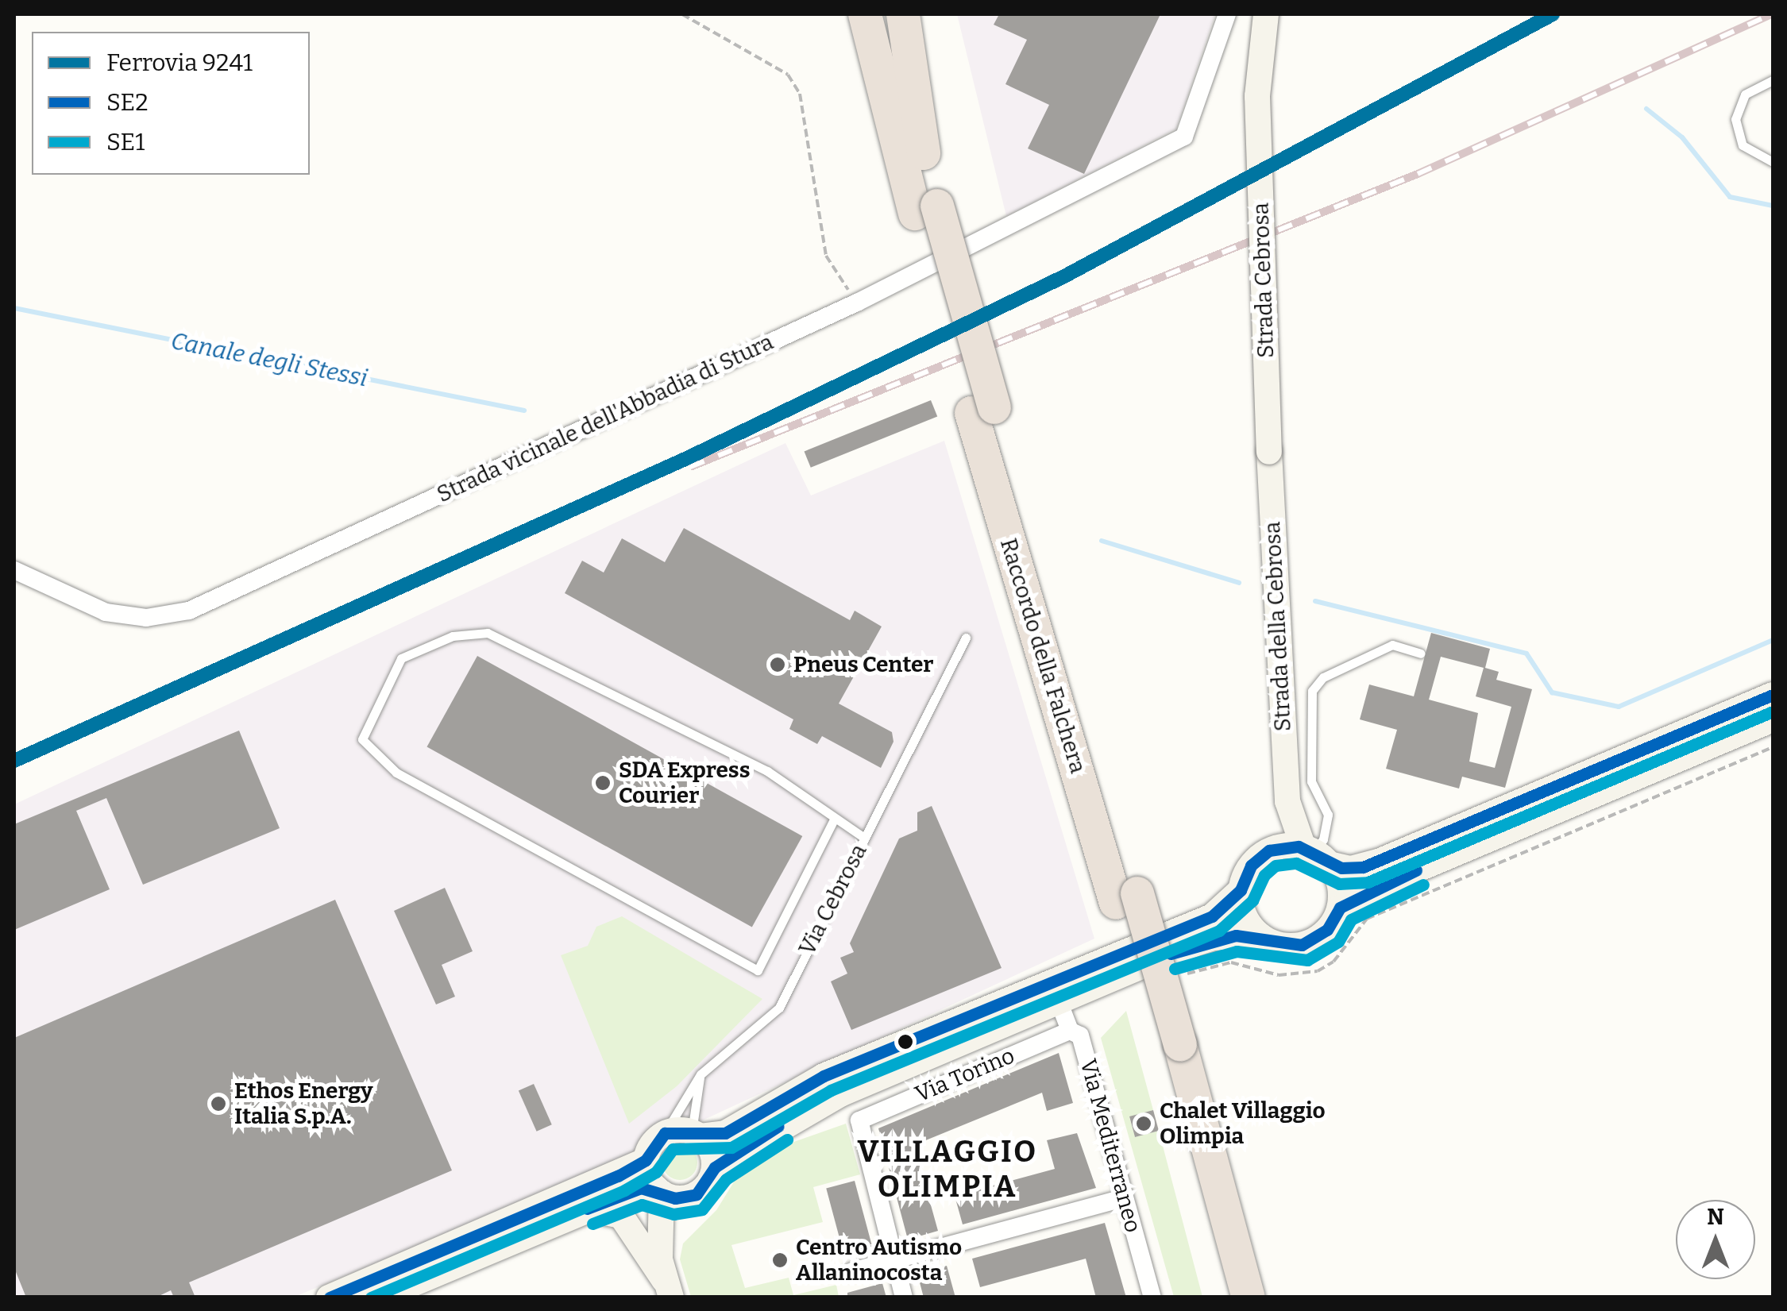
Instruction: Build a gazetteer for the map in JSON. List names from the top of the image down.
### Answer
{
  "streets": {
    "highway": ["Raccordo della Falchera"],
    "main road": ["Strada Cebrosa", "Strada della Cebrosa", "Via Torino"],
    "street": ["Strada vicinale dell'Abbadia di Stura", "Via Mediterraneo"],
    "lane": ["Via Cebrosa"]
  },
  "crossings": [
    ["Strada Cebrosa", "Strada della Cebrosa"],
    ["Strada della Cebrosa", "Via Torino"],
    ["Via Cebrosa", "Via Torino"],
    ["Via Torino", "Via Mediterraneo"]
  ],
  "districts": ["VILLAGGIO OLIMPIA"],
  "water": ["Canale degli Stessi"],
  "places": [
    "Pneus Center",
    "SDA Express Courier",
    "Ethos Energy Italia S.p.A.",
    "Chalet Villaggio Olimpia",
    "Centro Autismo Allaninocosta"
  ],
  "lines": ["rail line 9241", "transit line SE2", "transit line SE1"],
  "legend": ["Ferrovia 9241", "SE2", "SE1"],
  "north": "top"
}
